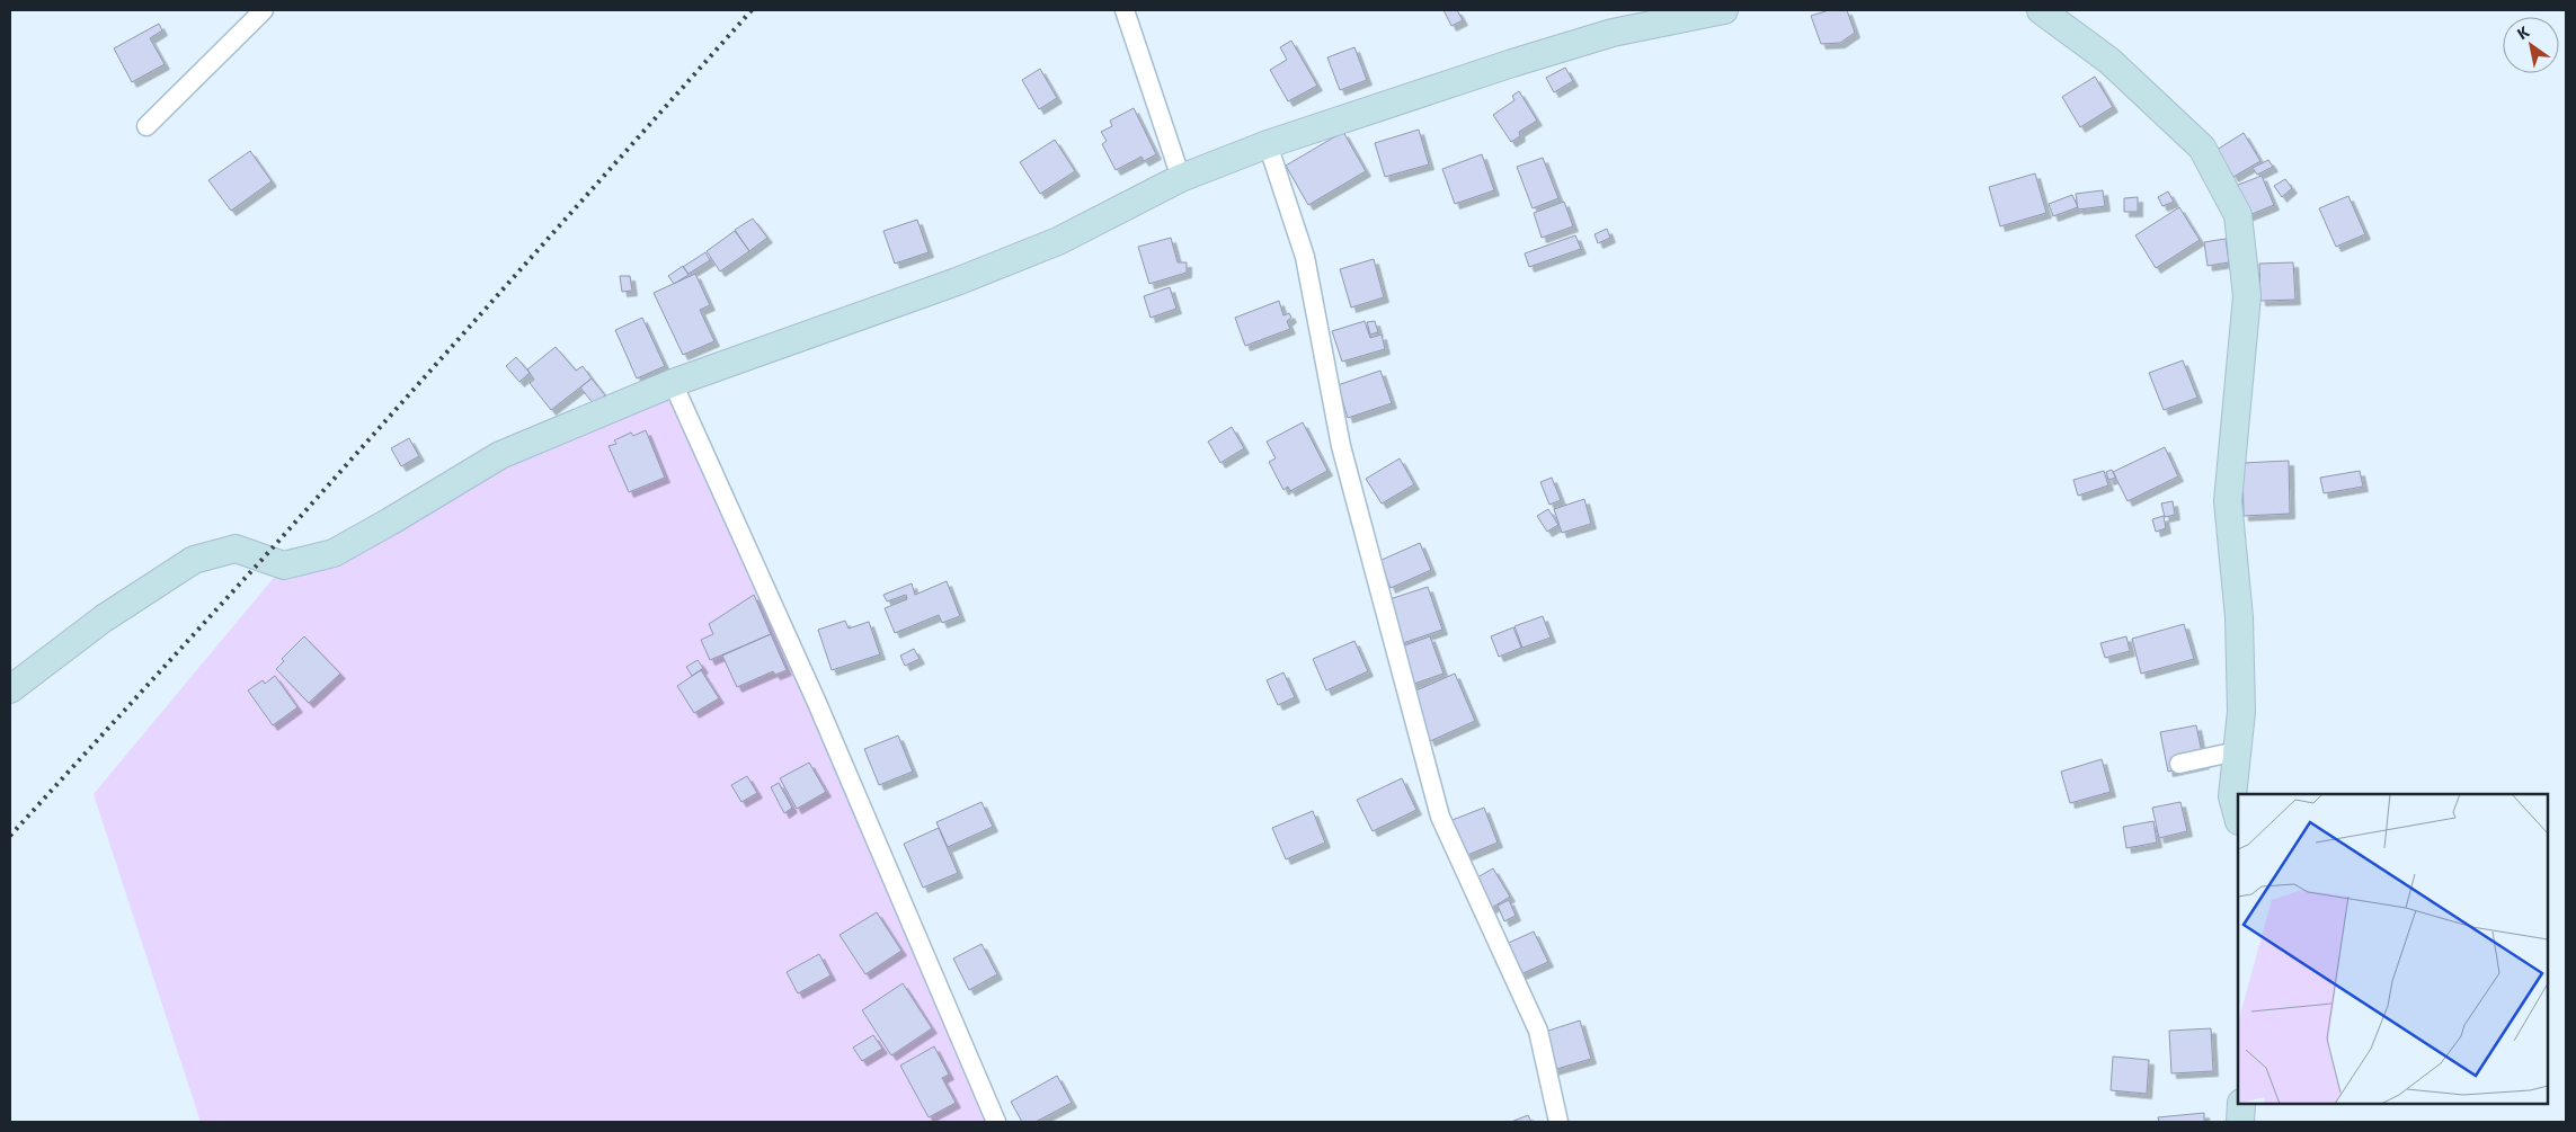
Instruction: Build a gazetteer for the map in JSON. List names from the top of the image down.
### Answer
{
  "north": "top left"
}
